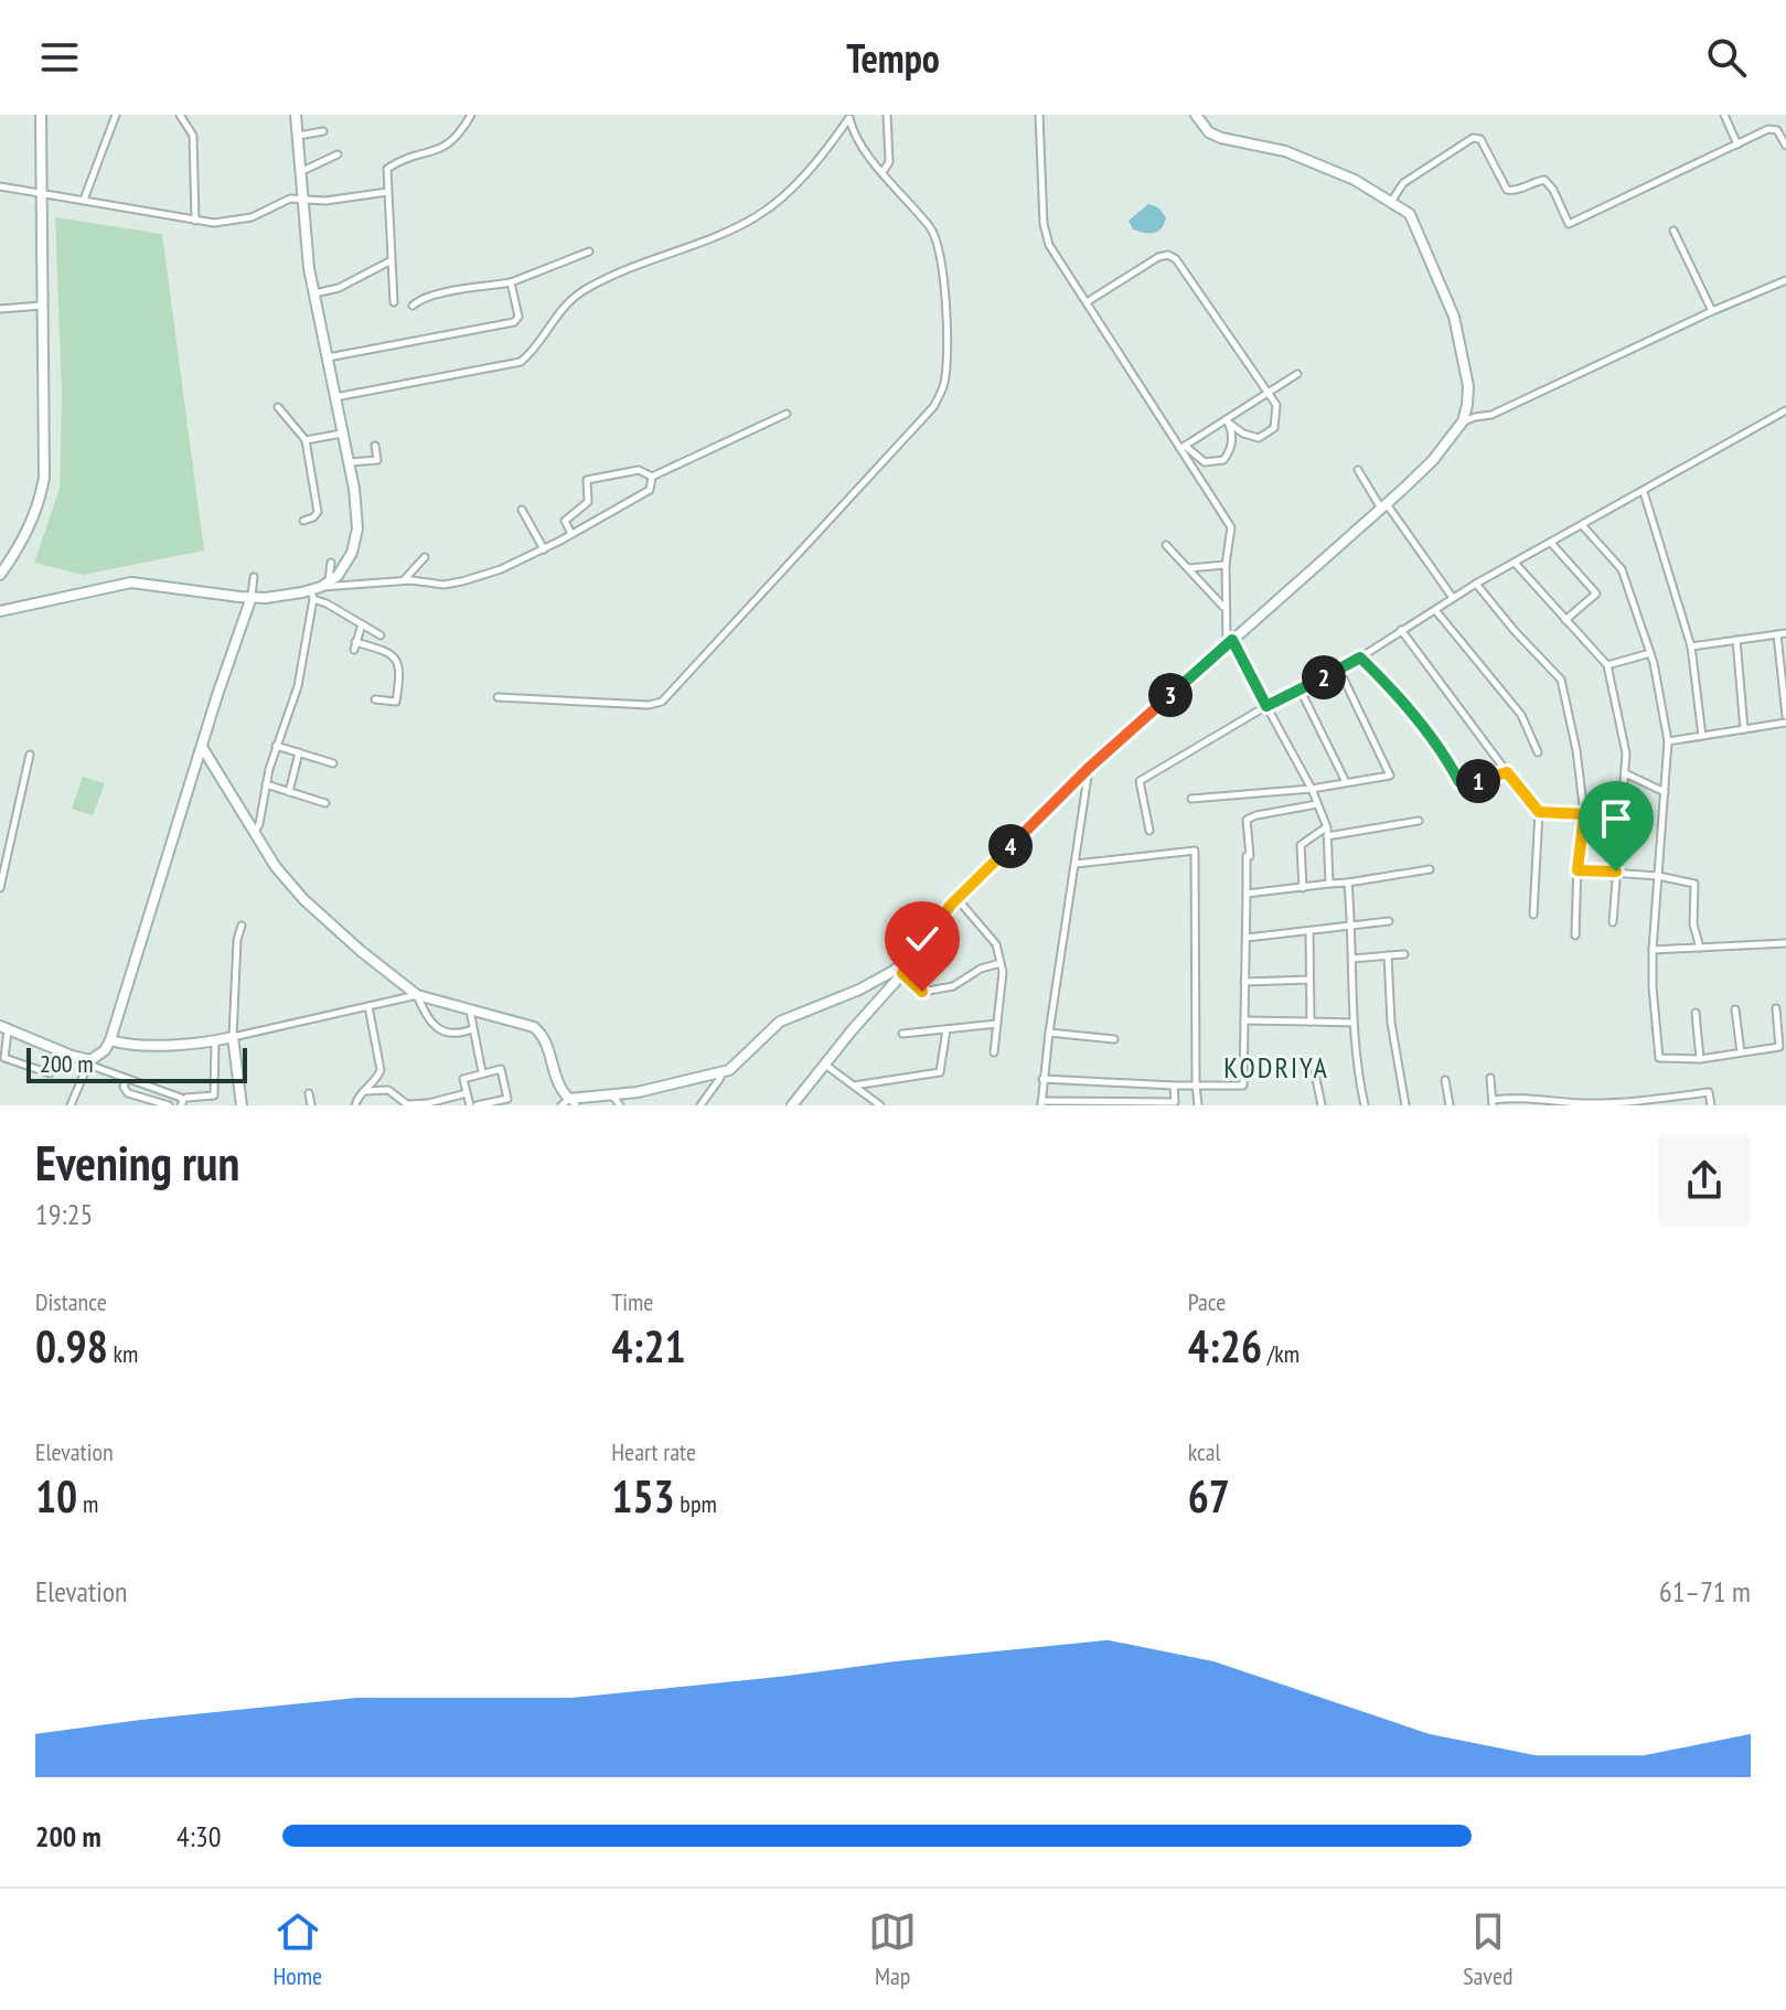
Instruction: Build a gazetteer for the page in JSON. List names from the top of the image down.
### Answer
{
  "districts": ["KODRIYA"],
  "scale_bar": "200 m",
  "page": {
    "header": "Tempo",
    "pins": [
      "2",
      "3",
      "1",
      "4"
    ],
    "scale": "200 m",
    "heading": ["Evening run", "19:25"],
    "stats": [
      ["Distance", "0.98 km"],
      ["Time", "4:21"],
      ["Pace", "4:26 /km"],
      ["Elevation", "10 m"],
      ["Heart rate", "153 bpm"],
      ["kcal", "67"]
    ],
    "chart": ["Elevation", "61–71 m"],
    "list": [
      {
        "name": "200 m",
        "note": "4:30"
      }
    ],
    "tabs": ["Home", "Map", "Saved"]
  }
}
